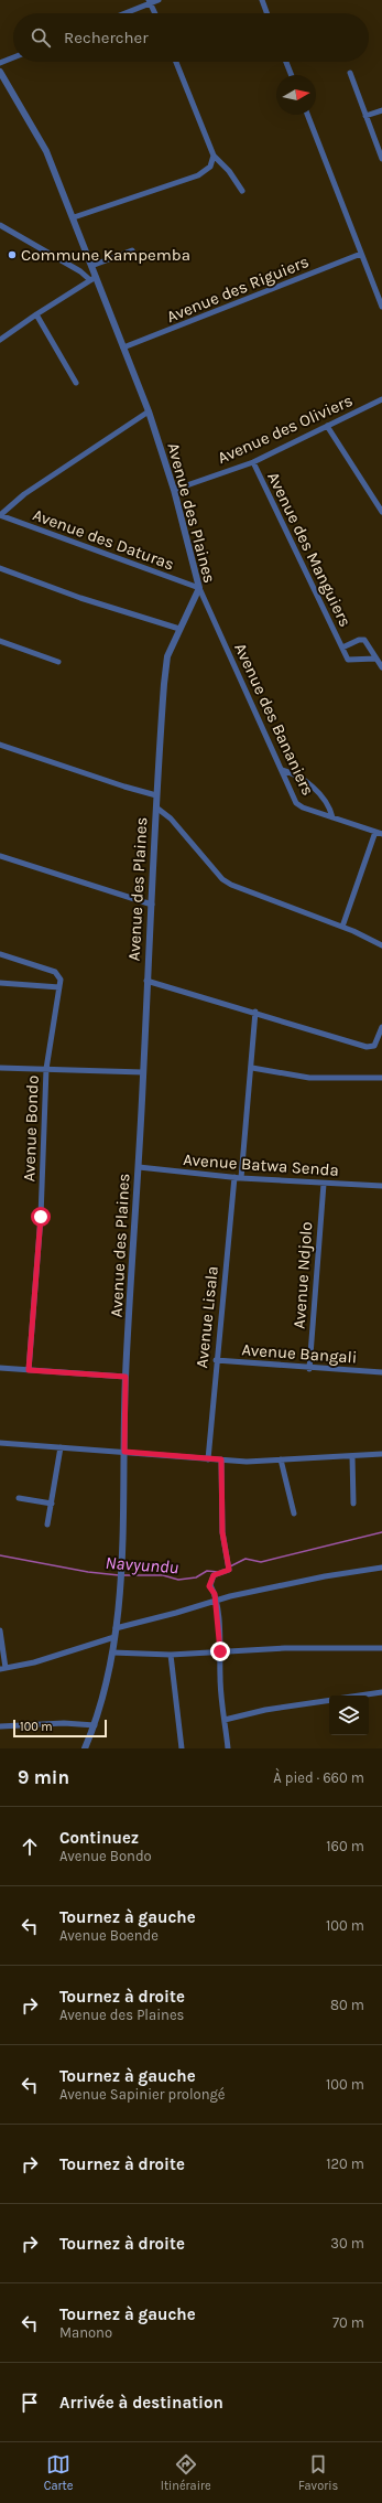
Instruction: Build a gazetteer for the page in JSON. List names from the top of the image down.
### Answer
{
  "streets": {
    "street": [
      "Avenue des Riguiers",
      "Avenue des Oliviers",
      "Avenue des Plaines",
      "Avenue des Daturas",
      "Avenue des Manguiers",
      "Avenue des Bananiers",
      "Avenue Bondo",
      "Avenue Batwa Senda",
      "Avenue Ndjolo",
      "Avenue Lisala",
      "Avenue Bangali"
    ]
  },
  "crossings": [
    ["Avenue des Riguiers", "Avenue des Plaines"],
    ["Avenue des Oliviers", "Avenue des Plaines"],
    ["Avenue des Oliviers", "Avenue des Manguiers"],
    ["Avenue des Plaines", "Avenue des Daturas"],
    ["Avenue des Plaines", "Avenue des Bananiers"],
    ["Avenue des Plaines", "Avenue Batwa Senda"],
    ["Avenue des Daturas", "Avenue des Bananiers"],
    ["Avenue Batwa Senda", "Avenue Ndjolo"],
    ["Avenue Batwa Senda", "Avenue Lisala"],
    ["Avenue Ndjolo", "Avenue Bangali"],
    ["Avenue Lisala", "Avenue Bangali"]
  ],
  "water": ["Navyundu"],
  "places": ["Commune Kampemba"],
  "scale_bar": "100 m",
  "north": "right",
  "page": {
    "search": "Rechercher",
    "scale": "100 m",
    "heading": ["9 min", "À pied · 660 m"],
    "list": [
      ["Continuez", "Avenue Bondo", "160 m"],
      ["Tournez à gauche", "Avenue Boende", "100 m"],
      ["Tournez à droite", "Avenue des Plaines", "80 m"],
      ["Tournez à gauche", "Avenue Sapinier prolongé", "100 m"],
      ["Tournez à droite", "120 m"],
      ["Tournez à droite", "30 m"],
      ["Tournez à gauche", "Manono", "70 m"],
      "Arrivée à destination"
    ],
    "nav": ["Carte", "Itinéraire", "Favoris"]
  }
}
